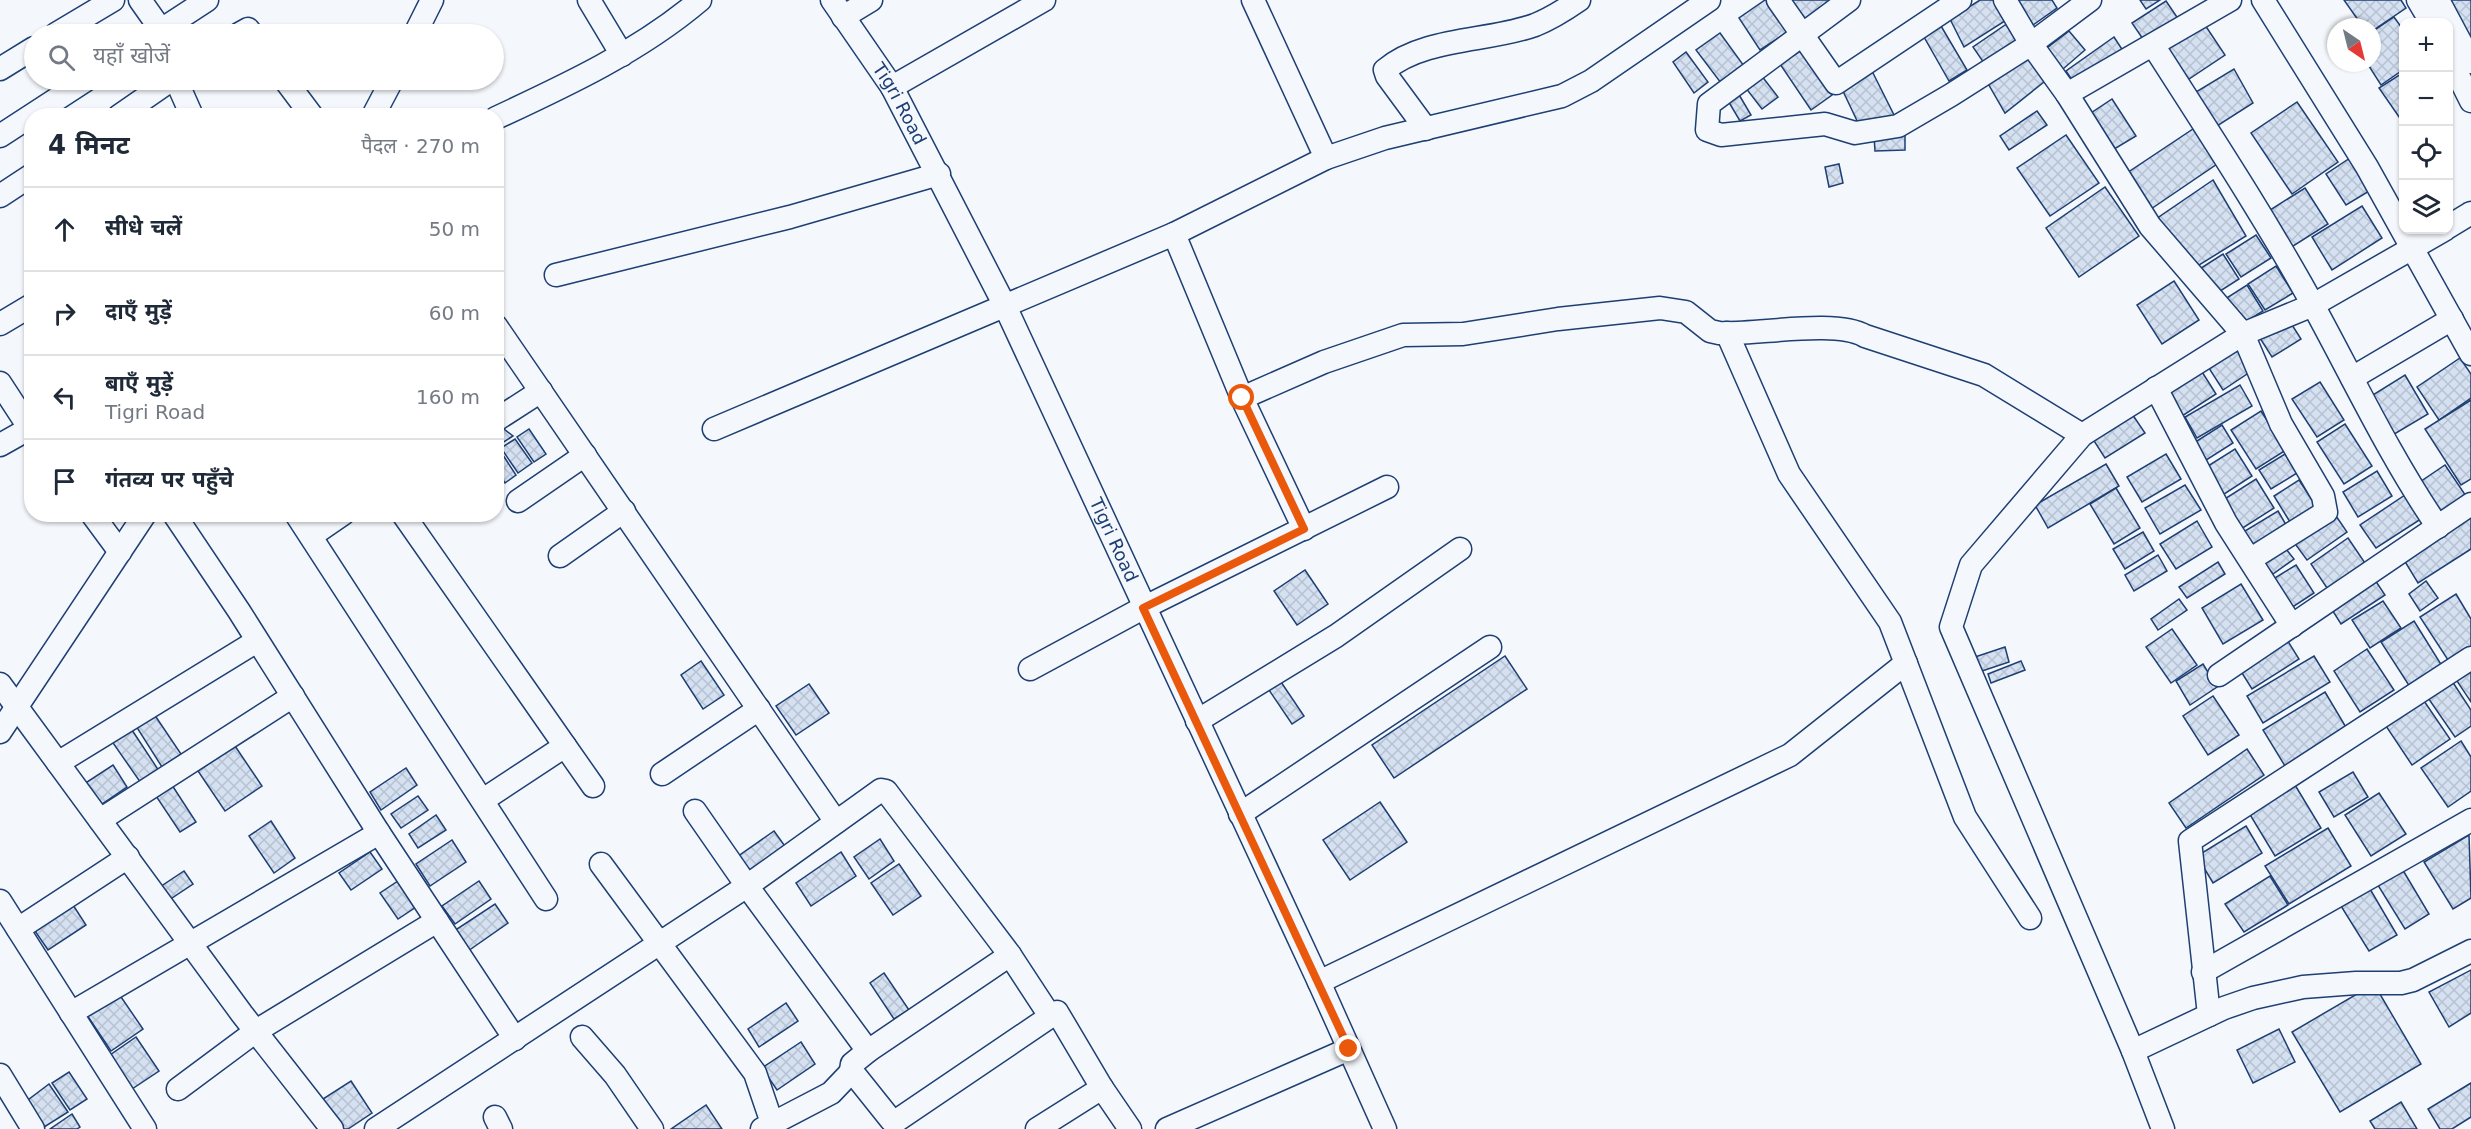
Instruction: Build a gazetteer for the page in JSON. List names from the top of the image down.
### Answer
{
  "streets": {
    "street": ["Tigri Road"]
  },
  "north": "bottom right",
  "page": {
    "map_buttons": ["+", "−"],
    "search": "यहाँ खोजें",
    "heading": ["4 मिनट", "पैदल · 270 m"],
    "list": [
      ["सीधे चलें", "50 m"],
      ["दाएँ मुड़ें", "60 m"],
      ["बाएँ मुड़ें", "Tigri Road", "160 m"],
      "गंतव्य पर पहुँचे"
    ]
  }
}
